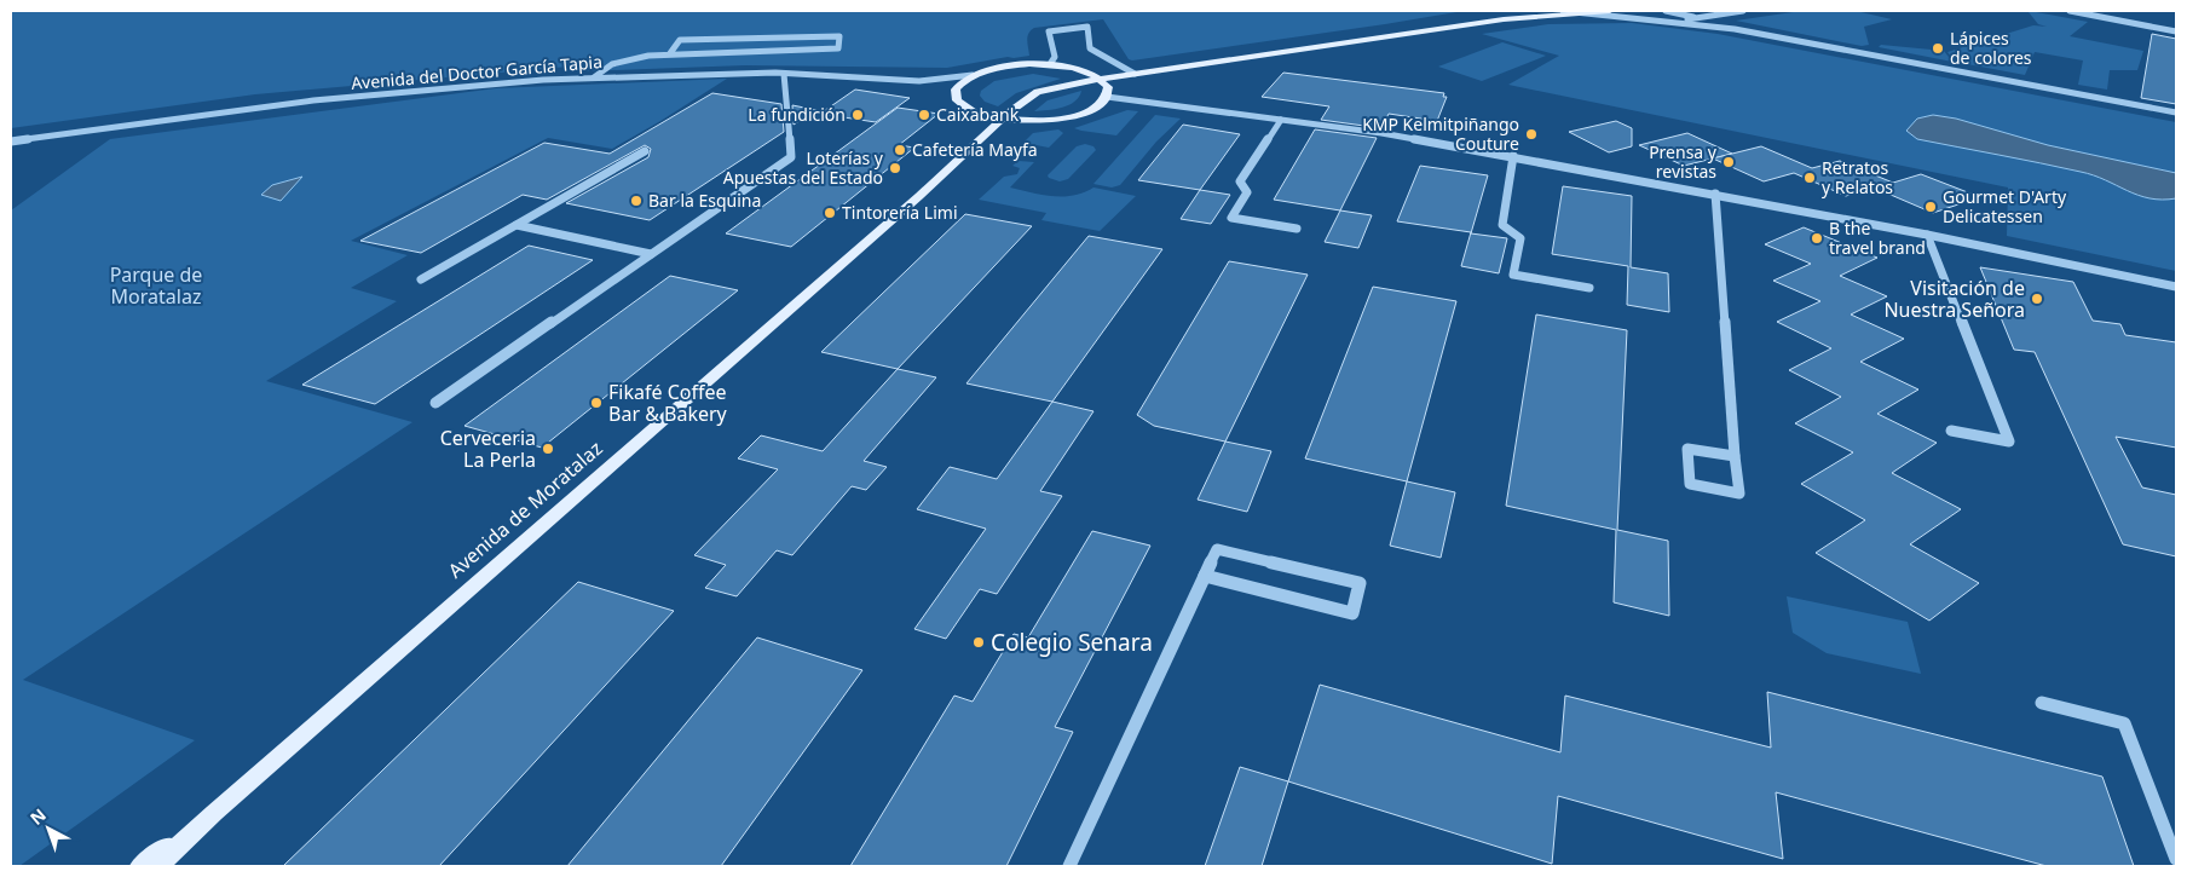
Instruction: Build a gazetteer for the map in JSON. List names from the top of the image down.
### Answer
{
  "streets": {
    "main road": ["Avenida de Moratalaz"],
    "street": ["Avenida del Doctor García Tapia"]
  },
  "parks": ["Parque de Moratalaz"],
  "places": [
    "Lápices de colores",
    "La fundición",
    "Caixabank",
    "KMP Kelmitpiñango Couture",
    "Cafetería Mayfa",
    "Prensa y revistas",
    "Loterías y Apuestas del Estado",
    "Retratos y Relatos",
    "Bar la Esquina",
    "Gourmet D'Arty Delicatessen",
    "Tintorería Limi",
    "B the travel brand",
    "Visitación de Nuestra Señora",
    "Fikafé Coffee Bar & Bakery",
    "Cerveceria La Perla",
    "Colegio Senara"
  ],
  "north": "top left"
}
